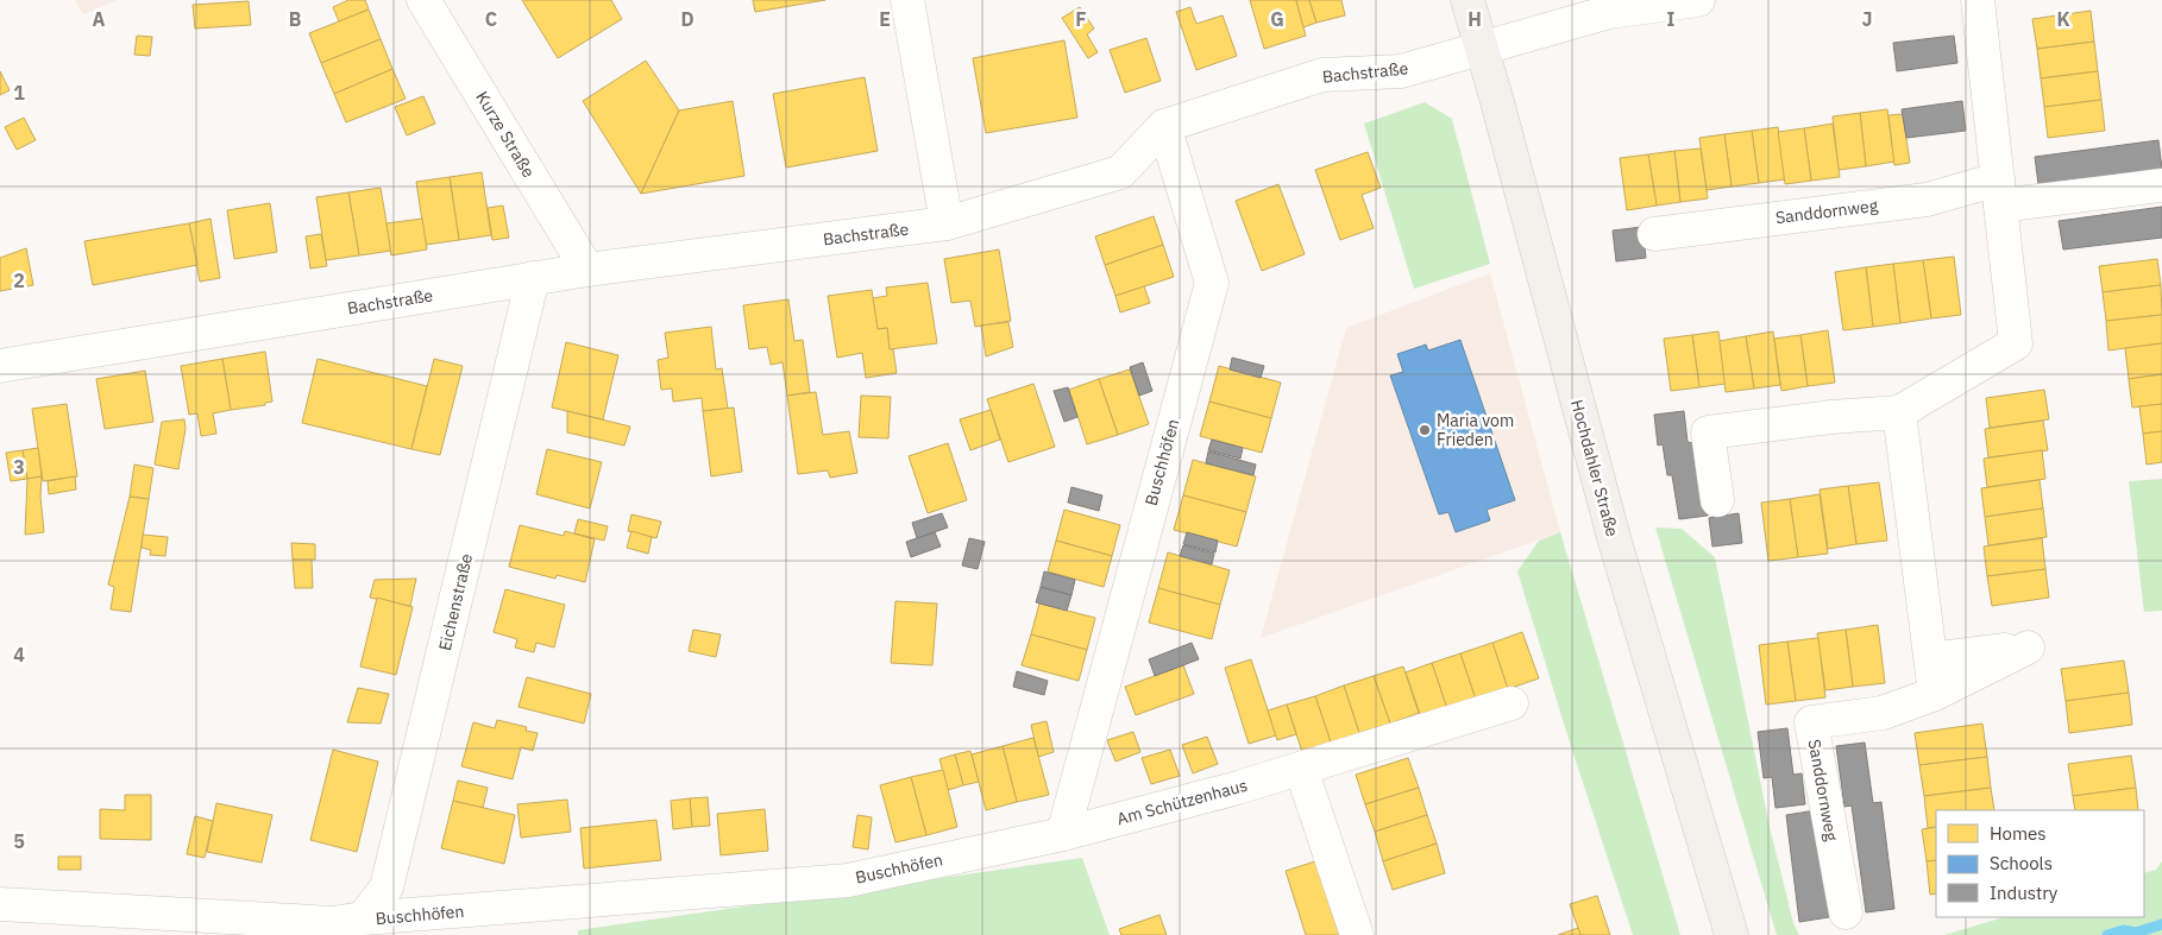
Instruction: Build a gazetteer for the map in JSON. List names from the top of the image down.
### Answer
{
  "streets": {
    "street": [
      "Bachstraße",
      "Kurze Straße",
      "Sanddornweg",
      "Buschhöfen",
      "Hochdahler Straße",
      "Eichenstraße",
      "Am Schützenhaus"
    ]
  },
  "crossings": [
    ["Bachstraße", "Kurze Straße"],
    ["Bachstraße", "Buschhöfen"],
    ["Bachstraße", "Hochdahler Straße"],
    ["Bachstraße", "Eichenstraße"],
    ["Buschhöfen", "Eichenstraße"],
    ["Buschhöfen", "Am Schützenhaus"]
  ],
  "places": ["Maria vom Frieden"],
  "legend": ["Homes", "Schools", "Industry"],
  "grid": {
    "columns": [
      "A",
      "B",
      "C",
      "D",
      "E",
      "F",
      "G",
      "H",
      "I",
      "J",
      "K"
    ],
    "rows": [
      "1",
      "2",
      "3",
      "4",
      "5"
    ]
  }
}
